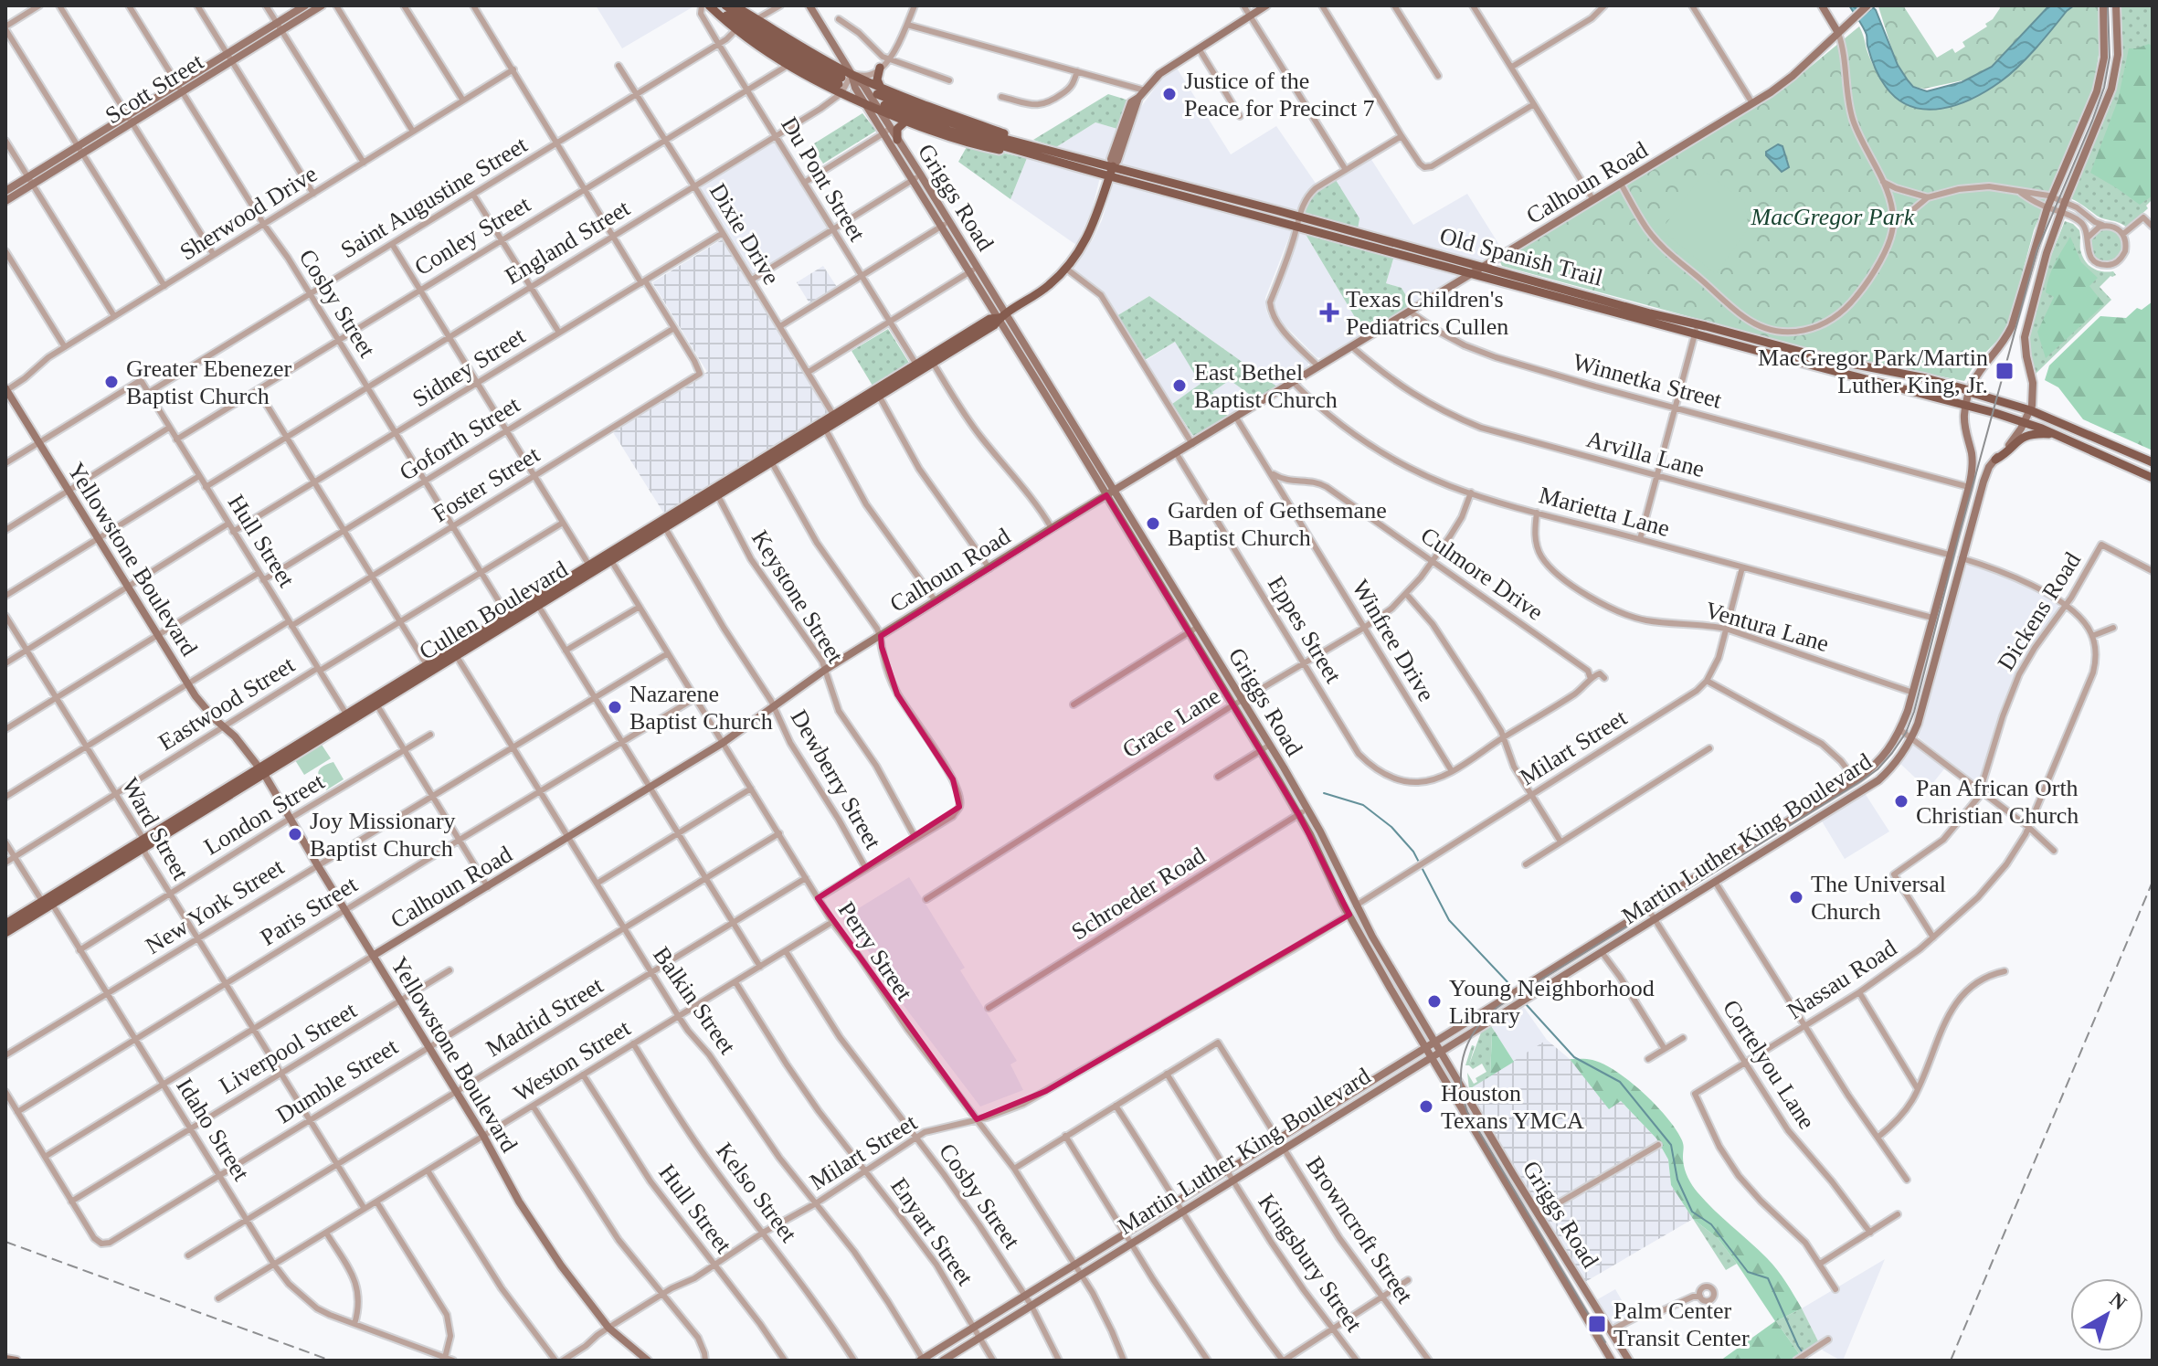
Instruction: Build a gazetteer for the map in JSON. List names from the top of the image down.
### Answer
{
  "streets": {
    "main road": [
      "Scott Street",
      "Calhoun Road",
      "Griggs Road",
      "Old Spanish Trail",
      "Yellowstone Boulevard",
      "Cullen Boulevard",
      "Martin Luther King Boulevard"
    ],
    "street": [
      "Du Pont Street",
      "Saint Augustine Street",
      "Sherwood Drive",
      "Dixie Drive",
      "Conley Street",
      "England Street",
      "Cosby Street",
      "Sidney Street",
      "Winnetka Street",
      "Goforth Street",
      "Arvilla Lane",
      "Foster Street",
      "Marietta Lane",
      "Hull Street",
      "Culmore Drive",
      "Keystone Street",
      "Dickens Road",
      "Ventura Lane",
      "Eppes Street",
      "Winfree Drive",
      "Eastwood Street",
      "Grace Lane",
      "Milart Street",
      "Dewberry Street",
      "London Street",
      "Ward Street",
      "Schroeder Road",
      "New York Street",
      "Paris Street",
      "Perry Street",
      "Nassau Road",
      "Balkin Street",
      "Madrid Street",
      "Liverpool Street",
      "Weston Street",
      "Cortelyou Lane",
      "Dumble Street",
      "Idaho Street",
      "Kelso Street",
      "Browncroft Street",
      "Enyart Street",
      "Kingsbury Street"
    ]
  },
  "crossings": [
    ["Scott Street", "Cosby Street"],
    ["Du Pont Street", "Saint Augustine Street"],
    ["Du Pont Street", "Conley Street"],
    ["Du Pont Street", "England Street"],
    ["Du Pont Street", "Cullen Boulevard"],
    ["Calhoun Road", "Griggs Road"],
    ["Calhoun Road", "Old Spanish Trail"],
    ["Calhoun Road", "Winnetka Street"],
    ["Calhoun Road", "Arvilla Lane"],
    ["Calhoun Road", "Marietta Lane"],
    ["Calhoun Road", "Yellowstone Boulevard"],
    ["Calhoun Road", "Keystone Street"],
    ["Calhoun Road", "Eppes Street"],
    ["Calhoun Road", "Winfree Drive"],
    ["Calhoun Road", "Dewberry Street"],
    ["Calhoun Road", "Ward Street"],
    ["Calhoun Road", "Perry Street"],
    ["Calhoun Road", "Balkin Street"],
    ["Calhoun Road", "Idaho Street"],
    ["Saint Augustine Street", "Dixie Drive"],
    ["Saint Augustine Street", "Cosby Street"],
    ["Saint Augustine Street", "Hull Street"],
    ["Griggs Road", "England Street"],
    ["Griggs Road", "Old Spanish Trail"],
    ["Griggs Road", "Cullen Boulevard"],
    ["Griggs Road", "Grace Lane"],
    ["Griggs Road", "Milart Street"],
    ["Griggs Road", "Martin Luther King Boulevard"],
    ["Griggs Road", "Schroeder Road"],
    ["Sherwood Drive", "Cosby Street"],
    ["Sherwood Drive", "Yellowstone Boulevard"],
    ["Dixie Drive", "Conley Street"],
    ["Dixie Drive", "England Street"],
    ["Dixie Drive", "Sidney Street"],
    ["Dixie Drive", "Cullen Boulevard"],
    ["Conley Street", "Cosby Street"],
    ["Conley Street", "Hull Street"],
    ["England Street", "Cosby Street"],
    ["England Street", "Hull Street"],
    ["Old Spanish Trail", "Cullen Boulevard"],
    ["Old Spanish Trail", "Martin Luther King Boulevard"],
    ["Cosby Street", "Sidney Street"],
    ["Cosby Street", "Goforth Street"],
    ["Cosby Street", "Foster Street"],
    ["Cosby Street", "Cullen Boulevard"],
    ["Cosby Street", "Eastwood Street"],
    ["Cosby Street", "Milart Street"],
    ["Cosby Street", "Martin Luther King Boulevard"],
    ["Cosby Street", "Weston Street"],
    ["Sidney Street", "Hull Street"],
    ["Winnetka Street", "Martin Luther King Boulevard"],
    ["Goforth Street", "Foster Street"],
    ["Goforth Street", "Hull Street"],
    ["Arvilla Lane", "Martin Luther King Boulevard"],
    ["Foster Street", "Hull Street"],
    ["Foster Street", "Yellowstone Boulevard"],
    ["Foster Street", "Ward Street"],
    ["Marietta Lane", "Ventura Lane"],
    ["Marietta Lane", "Grace Lane"],
    ["Marietta Lane", "Milart Street"],
    ["Marietta Lane", "Martin Luther King Boulevard"],
    ["Hull Street", "Yellowstone Boulevard"],
    ["Hull Street", "Cullen Boulevard"],
    ["Hull Street", "Eastwood Street"],
    ["Hull Street", "Milart Street"],
    ["Hull Street", "Weston Street"],
    ["Yellowstone Boulevard", "Cullen Boulevard"],
    ["Yellowstone Boulevard", "Eastwood Street"],
    ["Yellowstone Boulevard", "Milart Street"],
    ["Yellowstone Boulevard", "London Street"],
    ["Yellowstone Boulevard", "New York Street"],
    ["Yellowstone Boulevard", "Paris Street"],
    ["Yellowstone Boulevard", "Madrid Street"],
    ["Yellowstone Boulevard", "Liverpool Street"],
    ["Yellowstone Boulevard", "Weston Street"],
    ["Yellowstone Boulevard", "Dumble Street"],
    ["Culmore Drive", "Winfree Drive"],
    ["Culmore Drive", "Grace Lane"],
    ["Keystone Street", "Cullen Boulevard"],
    ["Cullen Boulevard", "Dewberry Street"],
    ["Cullen Boulevard", "Ward Street"],
    ["Cullen Boulevard", "Perry Street"],
    ["Cullen Boulevard", "Balkin Street"],
    ["Cullen Boulevard", "Idaho Street"],
    ["Dickens Road", "Nassau Road"],
    ["Ventura Lane", "Milart Street"],
    ["Ventura Lane", "Martin Luther King Boulevard"],
    ["Eppes Street", "Winfree Drive"],
    ["Eppes Street", "Grace Lane"],
    ["Winfree Drive", "Grace Lane"],
    ["Eastwood Street", "Ward Street"],
    ["Eastwood Street", "Idaho Street"],
    ["Milart Street", "Perry Street"],
    ["Milart Street", "Balkin Street"],
    ["Milart Street", "Kelso Street"],
    ["Milart Street", "Enyart Street"],
    ["London Street", "Ward Street"],
    ["London Street", "Idaho Street"],
    ["Ward Street", "New York Street"],
    ["Ward Street", "Paris Street"],
    ["Ward Street", "Madrid Street"],
    ["Ward Street", "Liverpool Street"],
    ["Ward Street", "Weston Street"],
    ["Ward Street", "Dumble Street"],
    ["Martin Luther King Boulevard", "Perry Street"],
    ["Martin Luther King Boulevard", "Balkin Street"],
    ["Martin Luther King Boulevard", "Cortelyou Lane"],
    ["Martin Luther King Boulevard", "Browncroft Street"],
    ["Martin Luther King Boulevard", "Enyart Street"],
    ["Martin Luther King Boulevard", "Kingsbury Street"],
    ["New York Street", "Perry Street"],
    ["New York Street", "Balkin Street"],
    ["New York Street", "Idaho Street"],
    ["Paris Street", "Perry Street"],
    ["Paris Street", "Balkin Street"],
    ["Paris Street", "Idaho Street"],
    ["Perry Street", "Madrid Street"],
    ["Perry Street", "Weston Street"],
    ["Perry Street", "Dumble Street"],
    ["Nassau Road", "Cortelyou Lane"],
    ["Balkin Street", "Madrid Street"],
    ["Balkin Street", "Weston Street"],
    ["Balkin Street", "Dumble Street"],
    ["Madrid Street", "Idaho Street"],
    ["Liverpool Street", "Dumble Street"],
    ["Liverpool Street", "Idaho Street"],
    ["Weston Street", "Idaho Street"],
    ["Weston Street", "Kelso Street"],
    ["Weston Street", "Enyart Street"],
    ["Dumble Street", "Idaho Street"],
    ["Browncroft Street", "Kingsbury Street"]
  ],
  "parks": ["MacGregor Park"],
  "places": {
    "other": [
      "Justice of the Peace for Precinct 7",
      "Greater Ebenezer Baptist Church",
      "East Bethel Baptist Church",
      "Garden of Gethsemane Baptist Church",
      "Nazarene Baptist Church",
      "Pan African Orth Christian Church",
      "Joy Missionary Baptist Church",
      "The Universal Church",
      "Young Neighborhood Library",
      "Houston Texans YMCA"
    ],
    "health": ["Texas Children's Pediatrics Cullen"],
    "transit": ["MacGregor Park/Martin Luther King, Jr.", "Palm Center Transit Center"]
  },
  "north": "top right"
}
